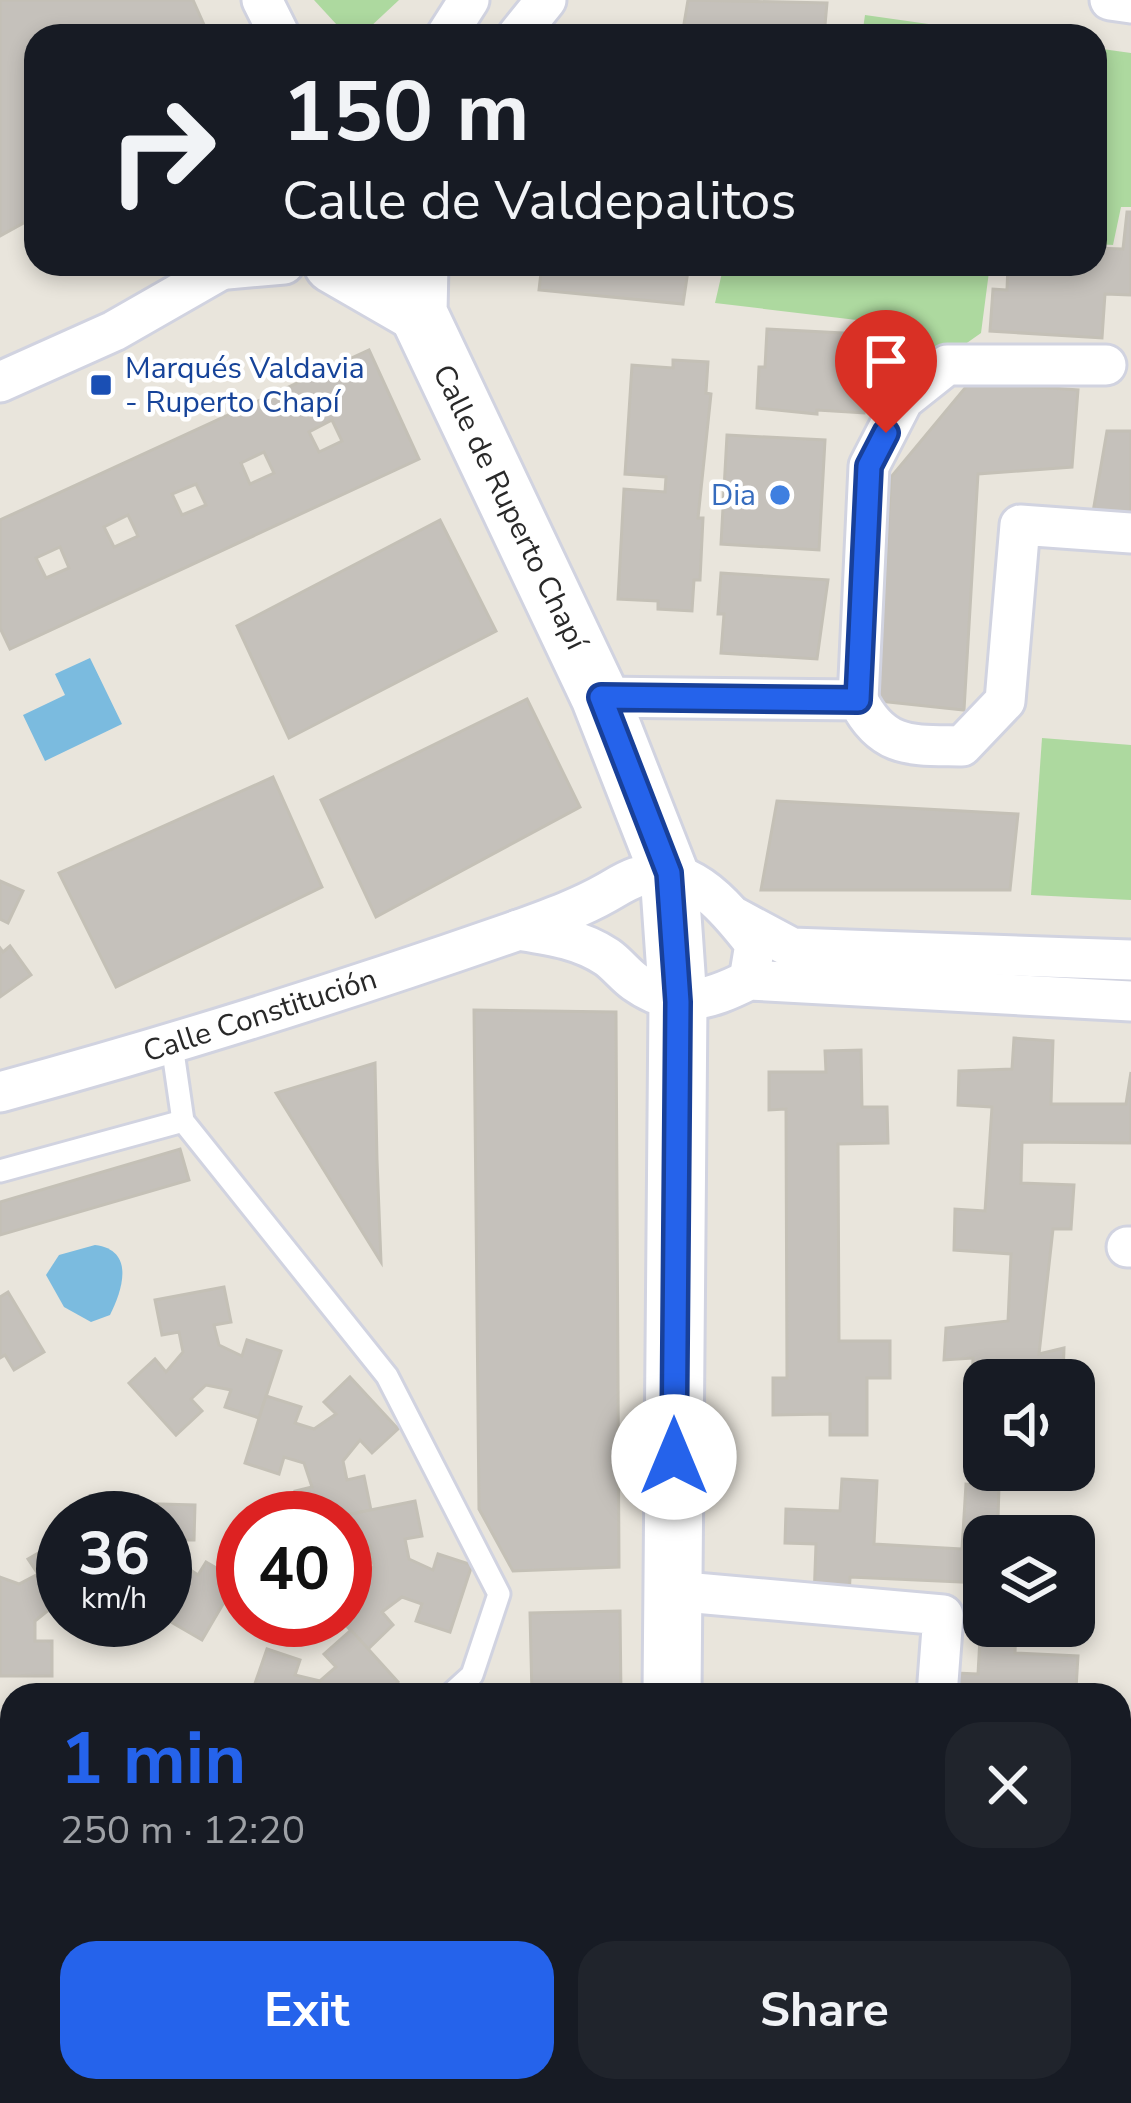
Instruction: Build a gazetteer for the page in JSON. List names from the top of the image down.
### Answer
{
  "streets": {
    "street": ["Calle de Ruperto Chapí", "Calle Constitución"]
  },
  "crossings": [
    ["Calle de Ruperto Chapí", "Calle Constitución"]
  ],
  "places": {
    "transit": ["Marqués Valdavia - Ruperto Chapí"],
    "other": ["Dia"]
  },
  "page": {
    "turn": ["150 m", "Calle de Valdepalitos"],
    "speed": "36 km/h",
    "limit": "40",
    "heading": ["1 min", "250 m · 12:20"],
    "buttons": ["Exit", "Share"]
  }
}
